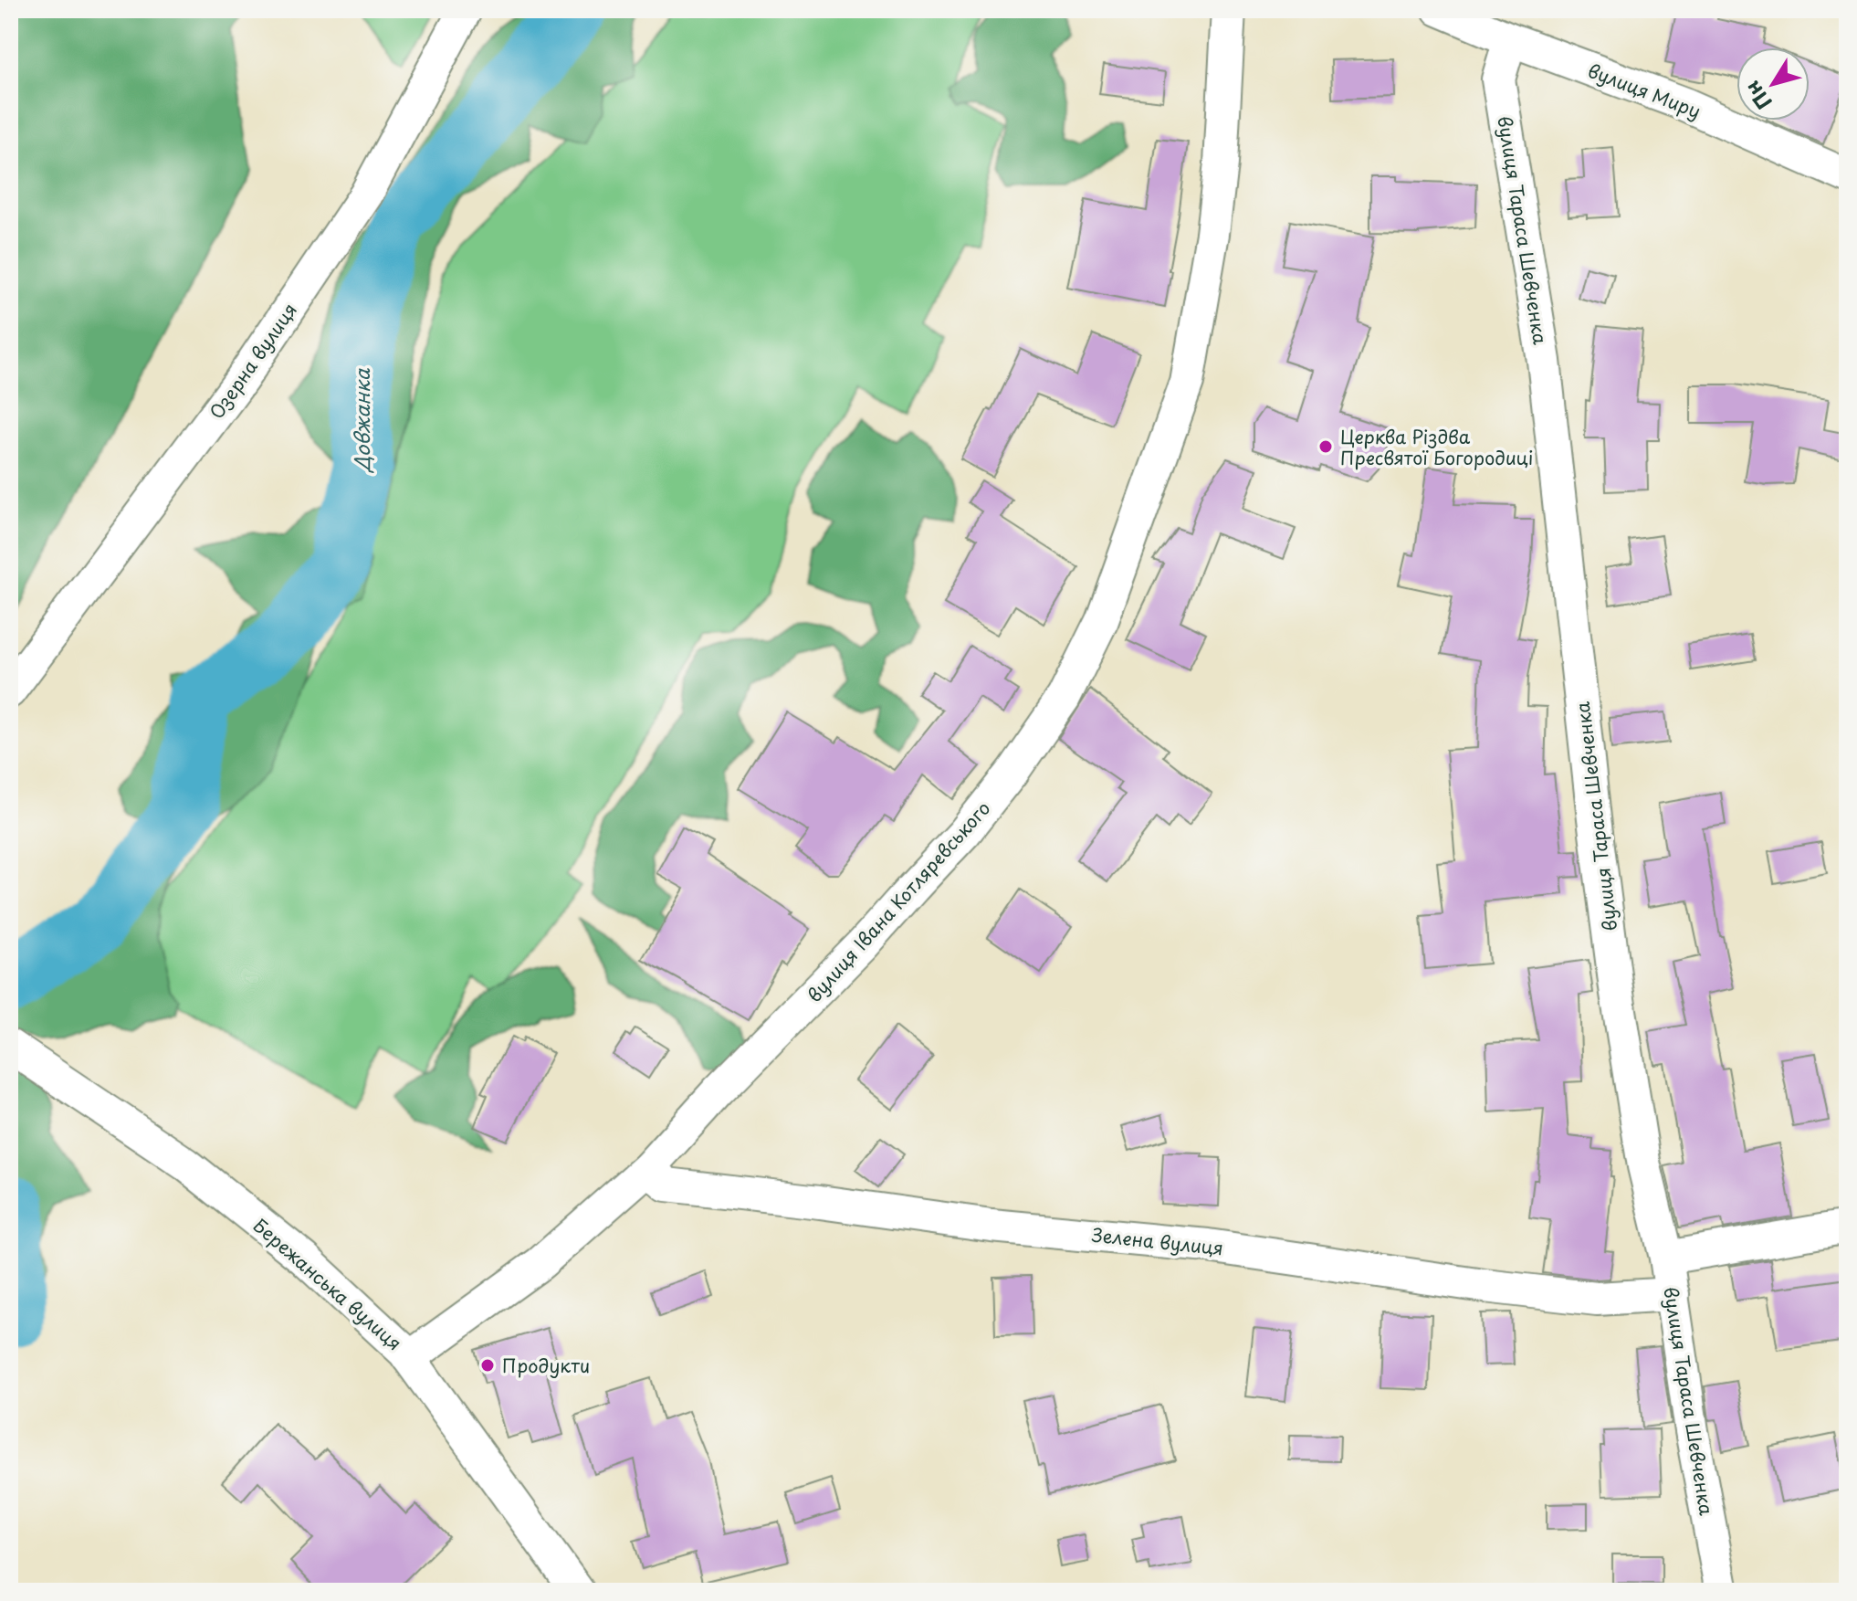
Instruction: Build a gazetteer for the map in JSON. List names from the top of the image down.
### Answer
{
  "streets": {
    "street": [
      "вулиця Миру",
      "вулиця Тараса Шевченка",
      "Озерна вулиця",
      "вулиця Івана Котляревського",
      "Зелена вулиця",
      "Бережанська вулиця"
    ]
  },
  "crossings": [
    ["вулиця Миру", "вулиця Тараса Шевченка"],
    ["вулиця Тараса Шевченка", "Зелена вулиця"],
    ["вулиця Івана Котляревського", "Зелена вулиця"],
    ["вулиця Івана Котляревського", "Бережанська вулиця"]
  ],
  "water": ["Довжанка"],
  "places": ["Церква Різдва Пресвятої Богородиці", "Продукти"],
  "north": "bottom left"
}
